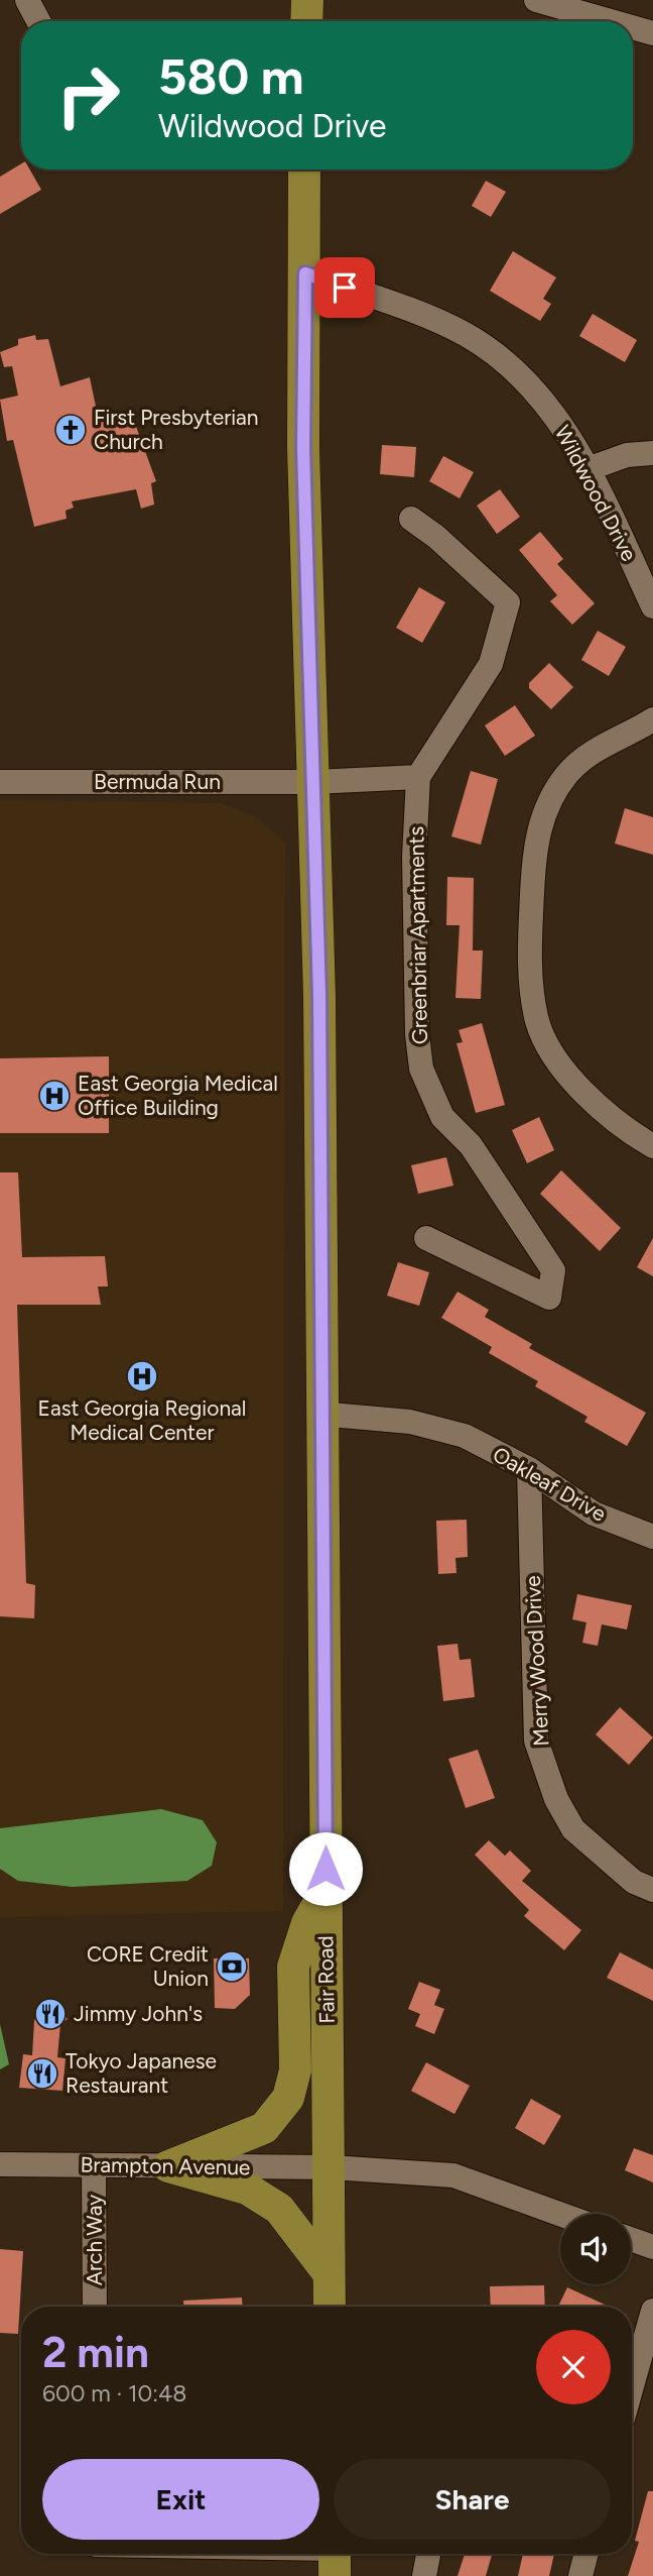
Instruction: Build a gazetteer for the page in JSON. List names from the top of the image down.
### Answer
{
  "streets": {
    "main road": ["Fair Road"],
    "street": [
      "Wildwood Drive",
      "Bermuda Run",
      "Greenbriar Apartments",
      "Oakleaf Drive",
      "Merry Wood Drive",
      "Brampton Avenue",
      "Arch Way"
    ]
  },
  "crossings": [
    ["Wildwood Drive", "Fair Road"],
    ["Bermuda Run", "Greenbriar Apartments"],
    ["Bermuda Run", "Fair Road"],
    ["Oakleaf Drive", "Merry Wood Drive"],
    ["Oakleaf Drive", "Fair Road"],
    ["Fair Road", "Brampton Avenue"],
    ["Brampton Avenue", "Arch Way"]
  ],
  "places": {
    "church": ["First Presbyterian Church"],
    "hospital": ["East Georgia Medical Office Building", "East Georgia Regional Medical Center"],
    "bank": ["CORE Credit Union"],
    "restaurant": ["Jimmy John's", "Tokyo Japanese Restaurant"]
  },
  "page": {
    "turn": ["580 m", "Wildwood Drive"],
    "heading": ["2 min", "600 m · 10:48"],
    "buttons": ["Exit", "Share"]
  }
}
